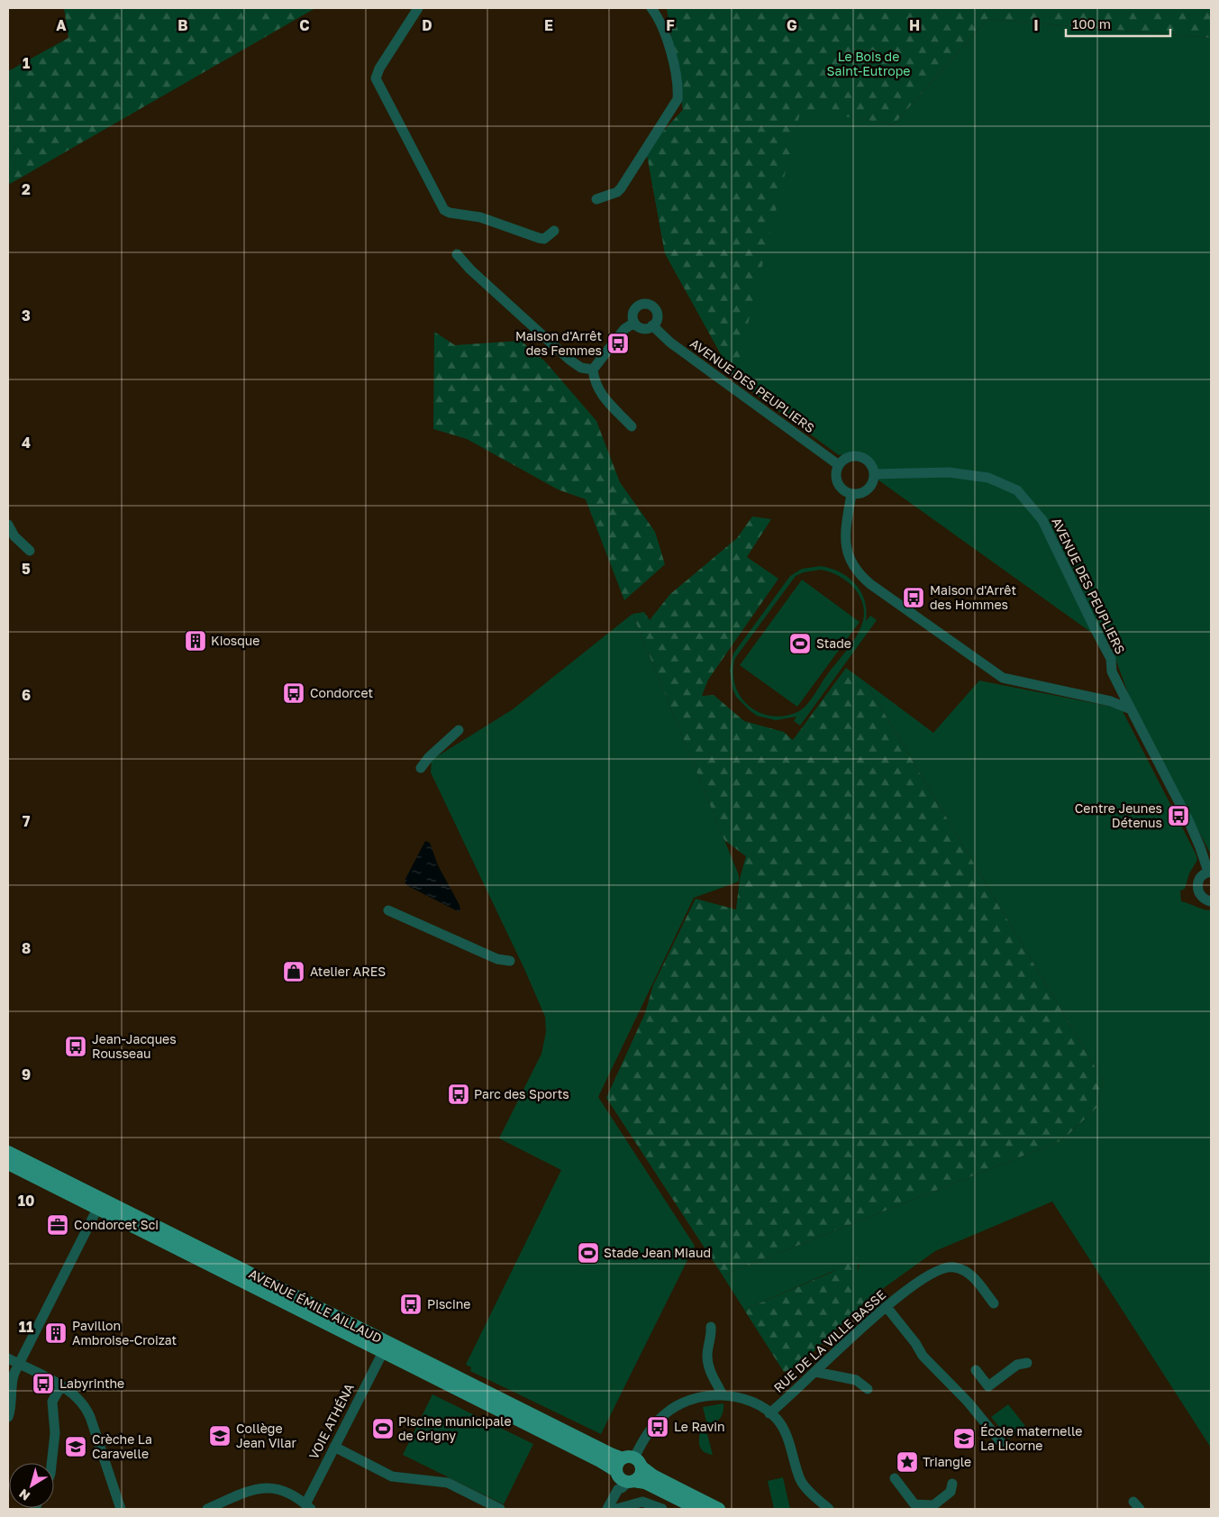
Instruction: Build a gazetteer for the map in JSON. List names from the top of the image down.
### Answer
{
  "streets": {
    "main road": ["AVENUE ÉMILE AILLAUD"],
    "street": ["AVENUE DES PEUPLIERS", "RUE DE LA VILLE BASSE", "VOIE ATHÉNA"]
  },
  "crossings": [
    ["AVENUE ÉMILE AILLAUD", "VOIE ATHÉNA"]
  ],
  "parks": ["Le Bois de Saint-Eutrope"],
  "places": {
    "bus stop": [
      "Maison d'Arrêt des Femmes",
      "Maison d'Arrêt des Hommes",
      "Condorcet",
      "Centre Jeunes Détenus",
      "Jean-Jacques Rousseau",
      "Parc des Sports",
      "Piscine",
      "Labyrinthe",
      "Le Ravin"
    ],
    "building": ["Kiosque", "Pavillon Ambroise-Croizat"],
    "sports": ["Stade", "Stade Jean Miaud", "Piscine municipale de Grigny"],
    "shop": ["Atelier ARES"],
    "office": ["Condorcet Sci"],
    "school or university": ["Collège Jean Vilar", "École maternelle La Licorne", "Crèche La Caravelle"],
    "place": ["Triangle"]
  },
  "scale_bar": "100 m",
  "north": "bottom left",
  "grid": {
    "columns": [
      "A",
      "B",
      "C",
      "D",
      "E",
      "F",
      "G",
      "H",
      "I"
    ],
    "rows": [
      "1",
      "2",
      "3",
      "4",
      "5",
      "6",
      "7",
      "8",
      "9",
      "10",
      "11"
    ]
  }
}
